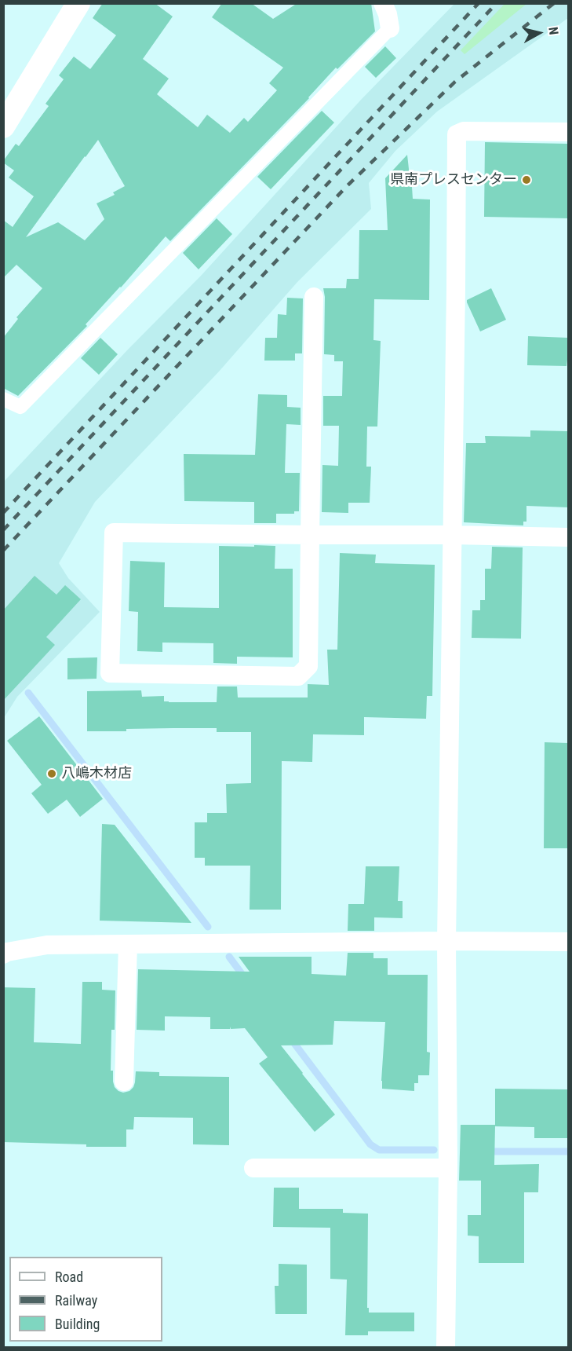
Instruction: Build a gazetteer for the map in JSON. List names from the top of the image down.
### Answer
{
  "places": ["県南プレスセンター", "八嶋木材店"],
  "legend": ["Road", "Railway", "Building"],
  "north": "right"
}
